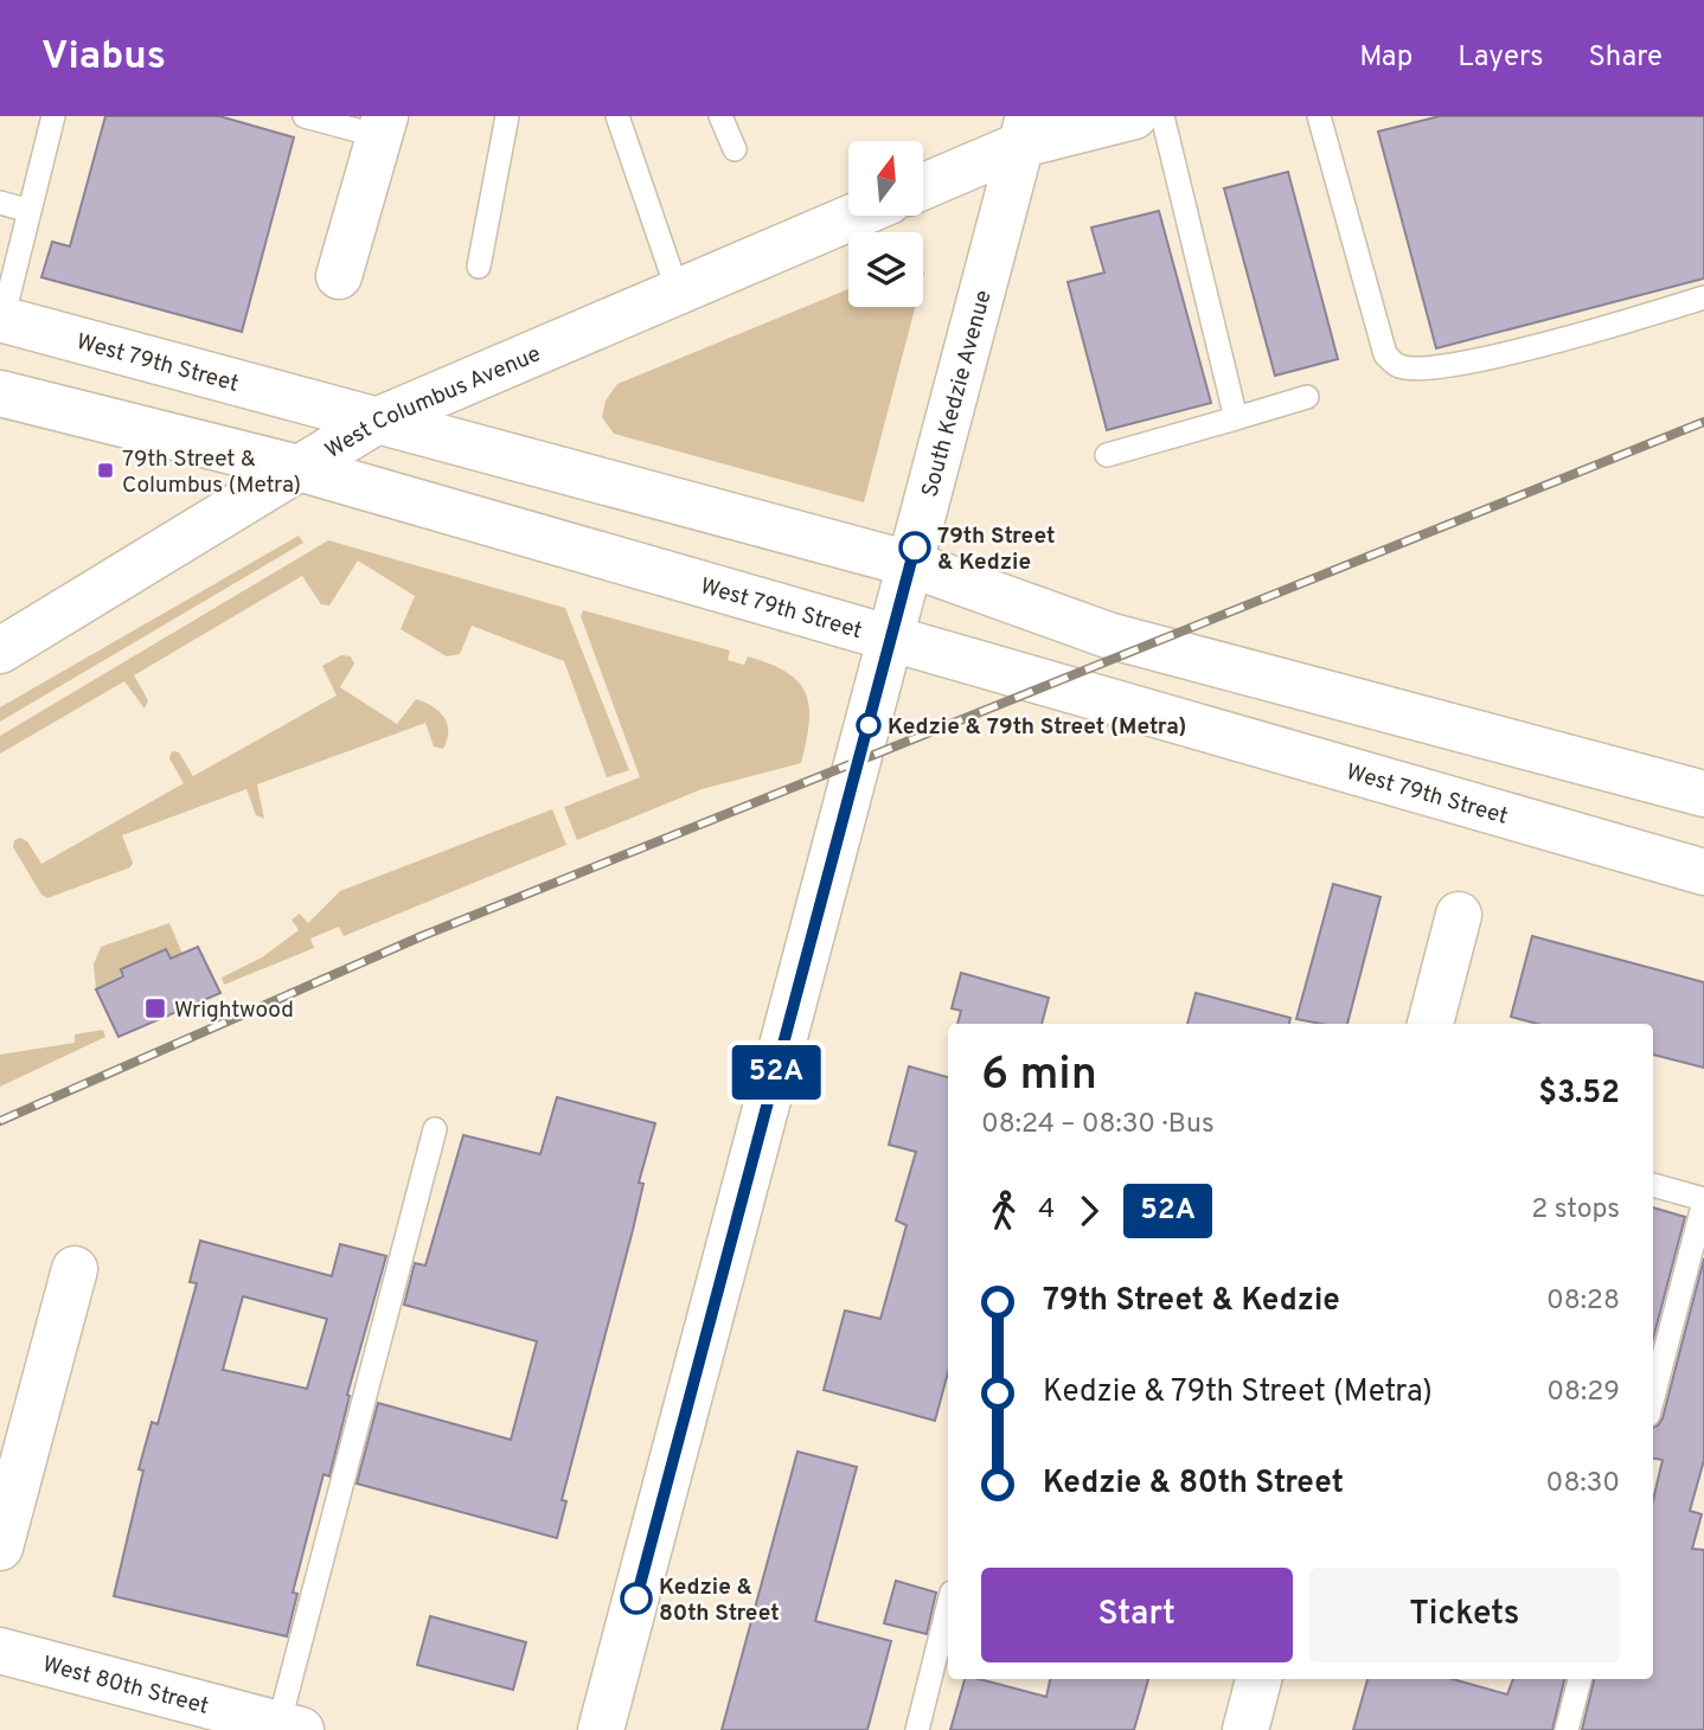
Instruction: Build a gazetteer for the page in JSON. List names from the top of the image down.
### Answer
{
  "streets": {
    "main road": [
      "West 79th Street",
      "South Kedzie Avenue",
      "West Columbus Avenue",
      "West 80th Street"
    ]
  },
  "crossings": [
    ["West 79th Street", "South Kedzie Avenue"],
    ["West 79th Street", "West Columbus Avenue"]
  ],
  "places": {
    "transit": ["79th Street & Columbus (Metra)", "Wrightwood"],
    "other": ["79th Street & Kedzie", "Kedzie & 79th Street (Metra)", "Kedzie & 80th Street"]
  },
  "lines": ["bus line 52A"],
  "north": "top",
  "page": {
    "header": "Viabus",
    "nav": ["Map", "Layers", "Share"],
    "on_map": "52A",
    "heading": ["6 min", "08:24 – 08:30 · Bus", "$3.52"],
    "legs": ["4", "52A", "2 stops"],
    "list": [
      {
        "name": "79th Street & Kedzie",
        "value": "08:28"
      },
      {
        "name": "Kedzie & 79th Street (Metra)",
        "value": "08:29"
      },
      {
        "name": "Kedzie & 80th Street",
        "value": "08:30"
      }
    ],
    "buttons": ["Start", "Tickets"]
  }
}
